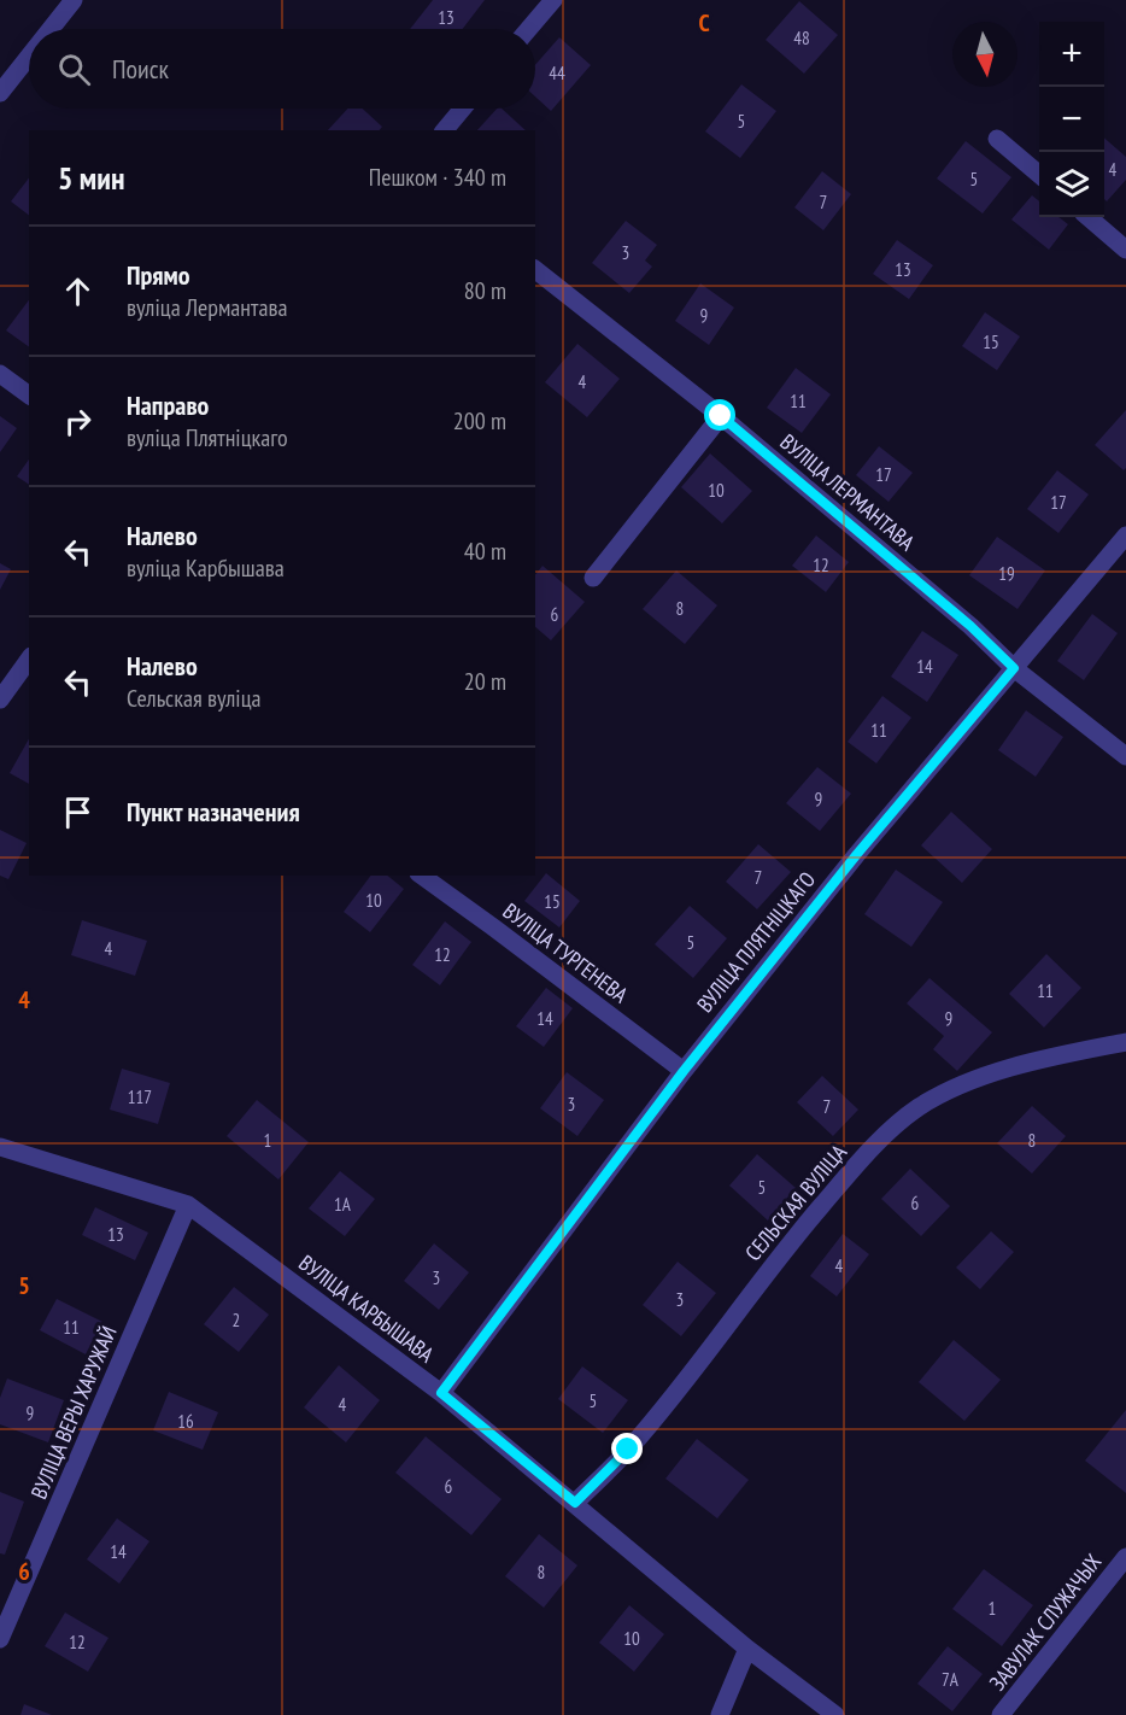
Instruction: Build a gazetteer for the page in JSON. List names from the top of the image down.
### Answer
{
  "streets": {
    "street": [
      "ВУЛІЦА ЛЕРМАНТАВА",
      "ВУЛІЦА ПЛЯТНІЦКАГО",
      "ВУЛІЦА ТУРГЕНЕВА",
      "СЕЛЬСКАЯ ВУЛІЦА",
      "ВУЛІЦА КАРБЫШАВА",
      "ВУЛІЦА ВЕРЫ ХАРУЖАЙ",
      "ЗАВУЛАК СЛУЖАЧЫХ"
    ]
  },
  "crossings": [
    ["ВУЛІЦА ЛЕРМАНТАВА", "ВУЛІЦА ПЛЯТНІЦКАГО"],
    ["ВУЛІЦА ПЛЯТНІЦКАГО", "ВУЛІЦА ТУРГЕНЕВА"],
    ["ВУЛІЦА ПЛЯТНІЦКАГО", "ВУЛІЦА КАРБЫШАВА"],
    ["СЕЛЬСКАЯ ВУЛІЦА", "ВУЛІЦА КАРБЫШАВА"],
    ["ВУЛІЦА КАРБЫШАВА", "ВУЛІЦА ВЕРЫ ХАРУЖАЙ"]
  ],
  "house_numbers": [
    "13",
    "48",
    "44",
    "5",
    "4",
    "5",
    "7",
    "3",
    "13",
    "9",
    "15",
    "4",
    "11",
    "17",
    "10",
    "17",
    "12",
    "19",
    "8",
    "6",
    "14",
    "11",
    "9",
    "7",
    "10",
    "15",
    "5",
    "4",
    "12",
    "11",
    "14",
    "9",
    "117",
    "3",
    "7",
    "1",
    "8",
    "5",
    "6",
    "1А",
    "13",
    "4",
    "3",
    "3",
    "2",
    "11",
    "5",
    "4",
    "9",
    "16",
    "6",
    "14",
    "8",
    "1",
    "10",
    "12",
    "7А"
  ],
  "north": "bottom",
  "page": {
    "map_buttons": ["+", "−"],
    "search": "Поиск",
    "heading": ["5 мин", "Пешком · 340 m"],
    "list": [
      ["Прямо", "вуліца Лермантава", "80 m"],
      ["Направо", "вуліца Плятніцкаго", "200 m"],
      ["Налево", "вуліца Карбышава", "40 m"],
      ["Налево", "Сельская вуліца", "20 m"],
      "Пункт назначения"
    ]
  },
  "grid": {
    "columns": ["C"],
    "rows": ["4", "5", "6"]
  }
}
